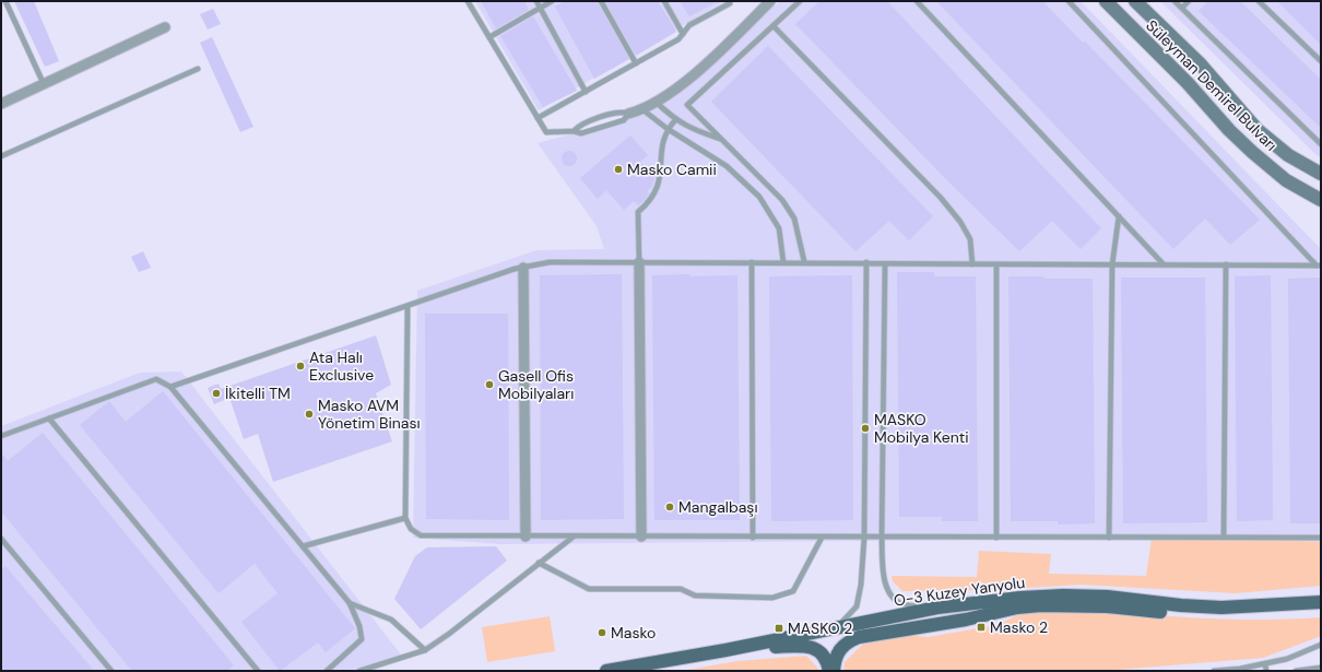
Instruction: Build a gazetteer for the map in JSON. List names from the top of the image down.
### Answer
{
  "streets": {
    "main road": ["Süleyman Demirel Bulvarı", "O-3 Kuzey Yanyolu"]
  },
  "places": {
    "other": [
      "Masko Camii",
      "Ata Halı Exclusive",
      "Gasell Ofis Mobilyaları",
      "İkitelli TM",
      "Masko AVM Yönetim Binası",
      "MASKO Mobilya Kenti",
      "Mangalbaşı",
      "Masko"
    ],
    "transit": ["Masko 2", "MASKO 2"]
  }
}
